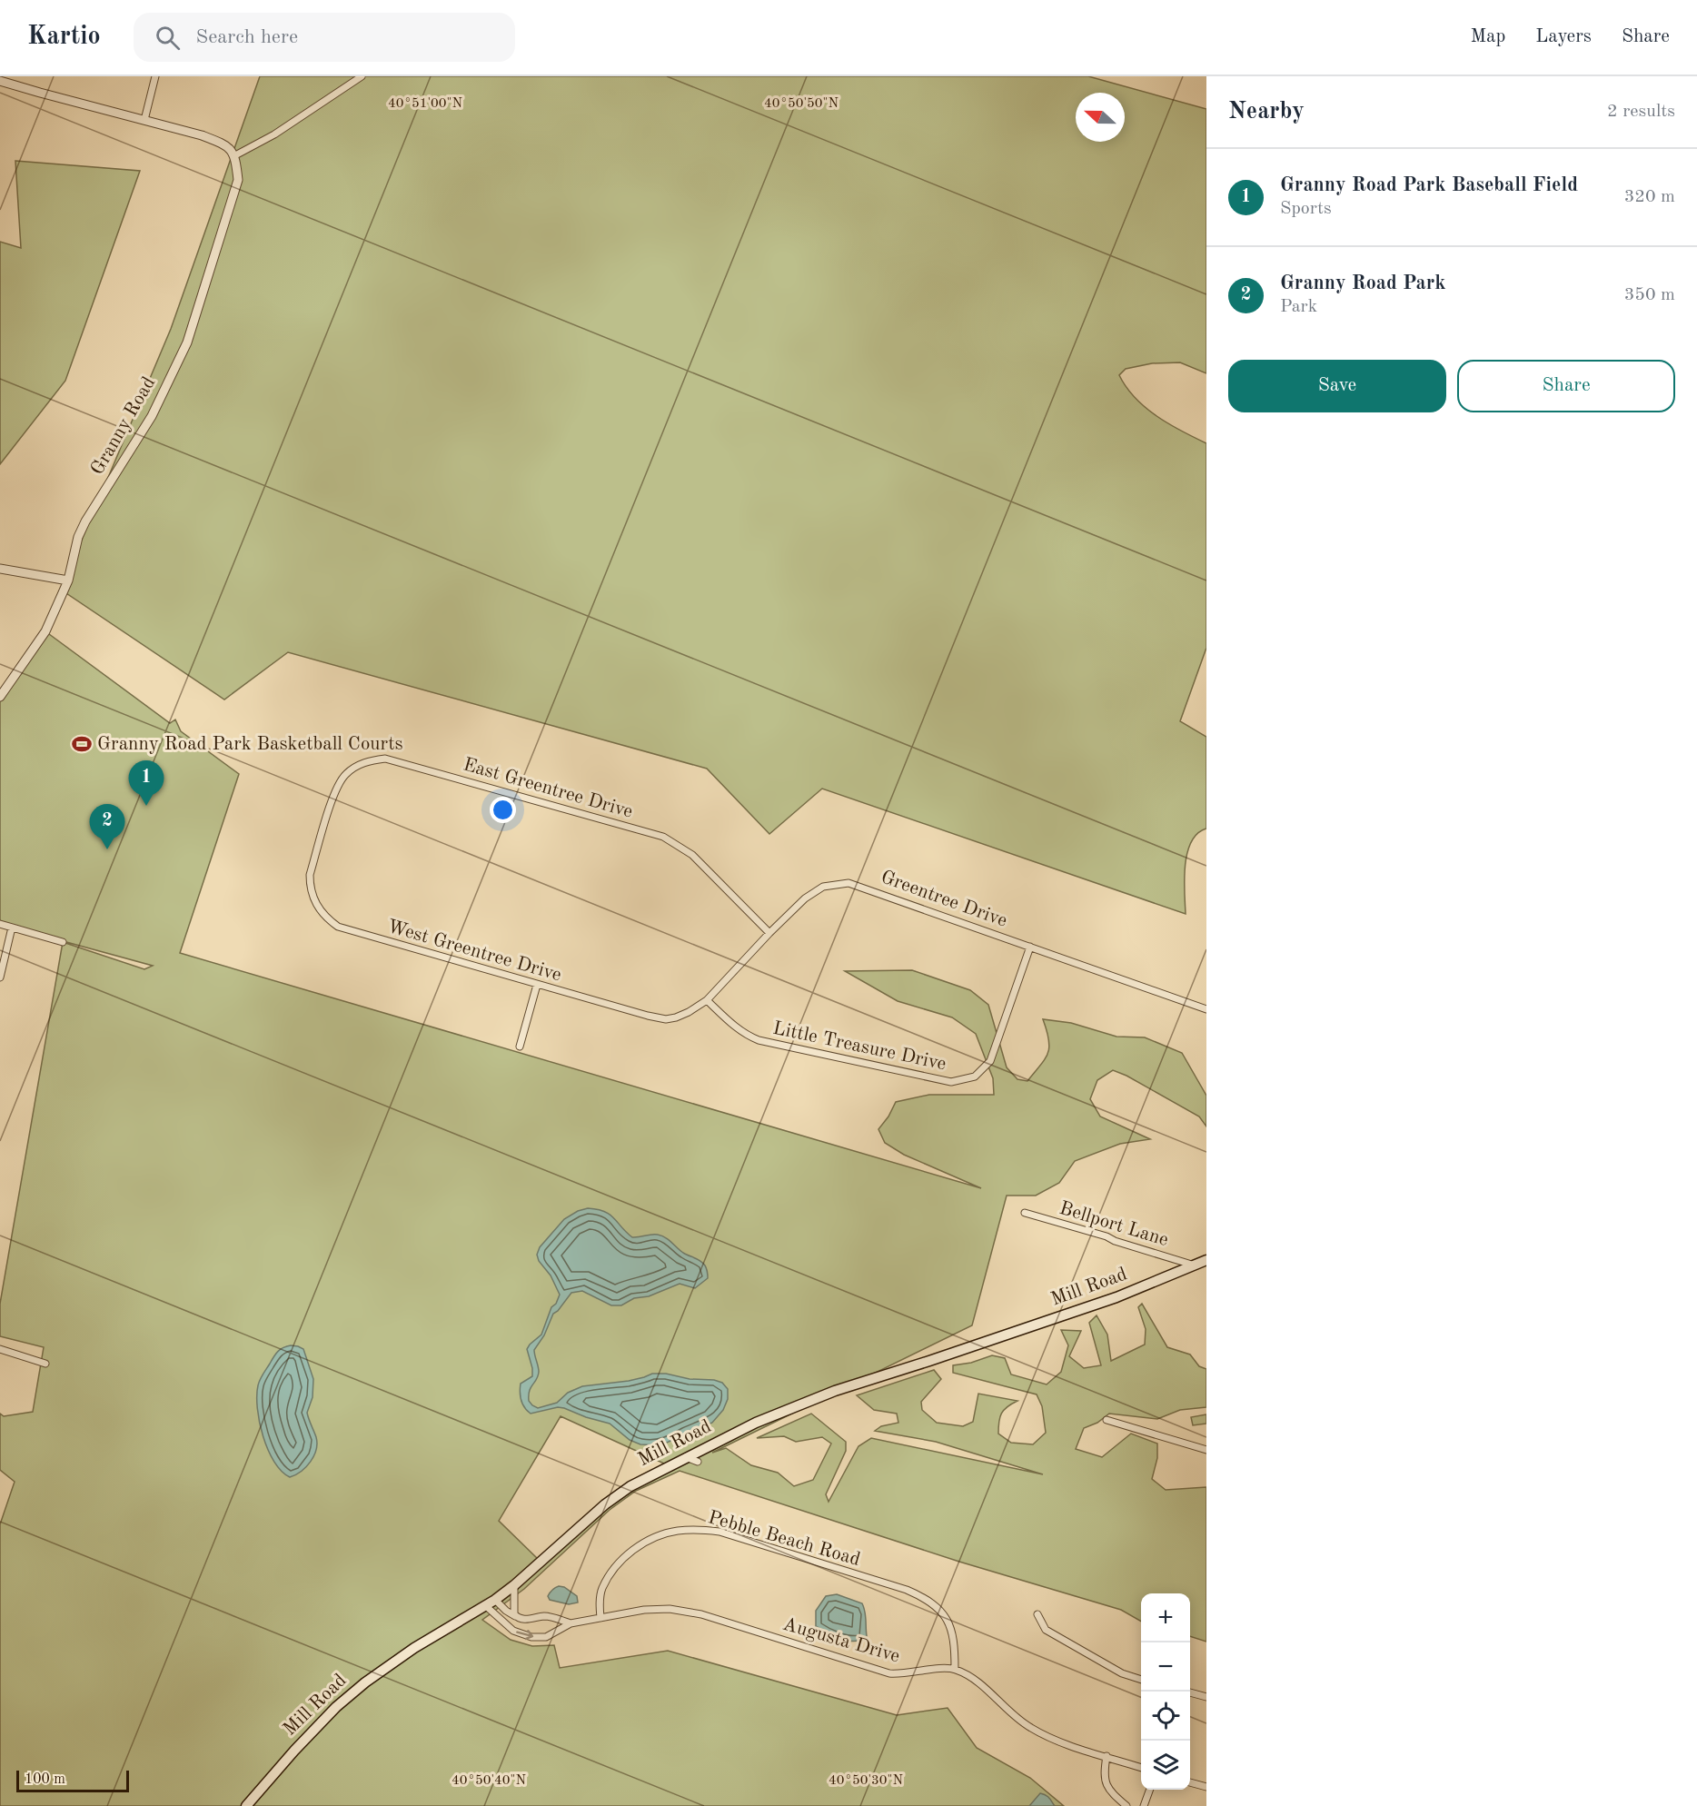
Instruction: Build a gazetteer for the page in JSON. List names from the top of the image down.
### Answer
{
  "streets": {
    "main road": ["Mill Road"],
    "street": [
      "Granny Road",
      "East Greentree Drive",
      "Greentree Drive",
      "West Greentree Drive",
      "Little Treasure Drive",
      "Bellport Lane",
      "Pebble Beach Road",
      "Augusta Drive"
    ]
  },
  "crossings": [
    ["East Greentree Drive", "Greentree Drive"],
    ["East Greentree Drive", "West Greentree Drive"],
    ["Greentree Drive", "West Greentree Drive"],
    ["Greentree Drive", "Little Treasure Drive"],
    ["West Greentree Drive", "Little Treasure Drive"],
    ["Bellport Lane", "Mill Road"],
    ["Mill Road", "Augusta Drive"],
    ["Pebble Beach Road", "Augusta Drive"]
  ],
  "places": {
    "sports": ["Granny Road Park Basketball Courts"]
  },
  "scale_bar": "100 m",
  "north": "left",
  "page": {
    "header": "Kartio",
    "search": "Search here",
    "nav": ["Map", "Layers", "Share"],
    "heading": ["Nearby", "2 results"],
    "list": [
      {
        "mark": "1",
        "name": "Granny Road Park Baseball Field",
        "note": "Sports",
        "value": "320 m"
      },
      {
        "mark": "2",
        "name": "Granny Road Park",
        "note": "Park",
        "value": "350 m"
      }
    ],
    "buttons": ["Save", "Share"],
    "pins": ["1", "2"],
    "map_buttons": ["+", "−"],
    "scale": "100 m"
  },
  "coordinates": [
    "40°51'00\"N",
    "40°50'50\"N",
    "40°50'40\"N",
    "40°50'30\"N"
  ]
}
